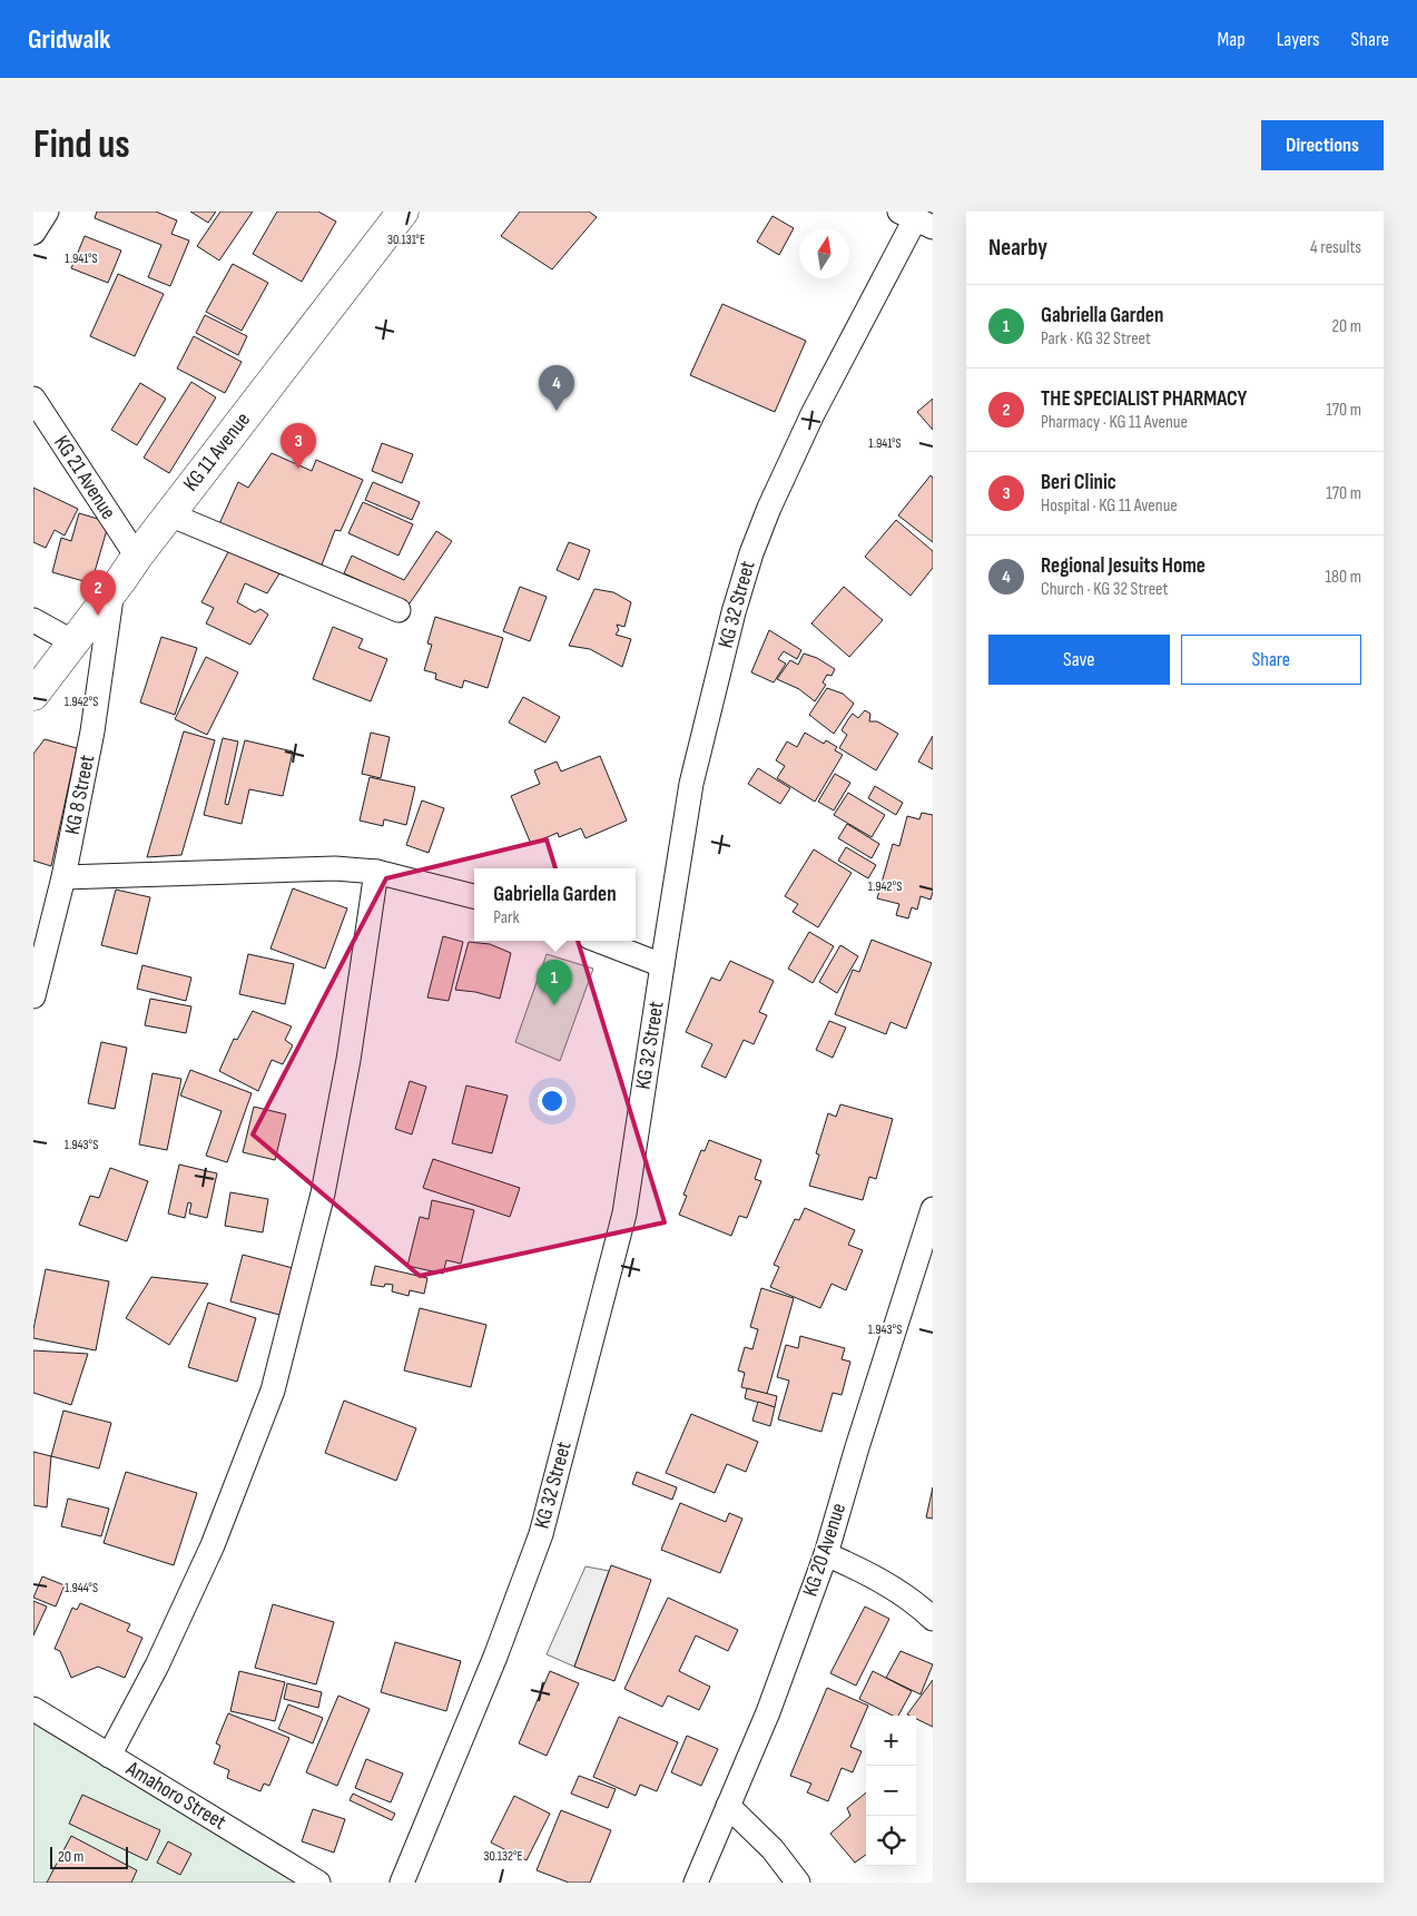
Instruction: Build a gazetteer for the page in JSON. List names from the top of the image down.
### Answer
{
  "streets": {
    "main road": ["KG 11 Avenue"],
    "street": [
      "KG 21 Avenue",
      "KG 32 Street",
      "KG 8 Street",
      "KG 20 Avenue",
      "Amahoro Street"
    ]
  },
  "crossings": [
    ["KG 11 Avenue", "KG 21 Avenue"],
    ["KG 11 Avenue", "KG 8 Street"]
  ],
  "scale_bar": "20 m",
  "north": "top",
  "page": {
    "header": "Gridwalk",
    "nav": ["Map", "Layers", "Share"],
    "buttons": [
      "Directions",
      ["Save", "Share"]
    ],
    "title": "Find us",
    "heading": ["Nearby", "4 results"],
    "list": [
      {
        "mark": "1",
        "name": "Gabriella Garden",
        "note": "Park · KG 32 Street",
        "value": "20 m"
      },
      {
        "mark": "2",
        "name": "THE SPECIALIST PHARMACY",
        "note": "Pharmacy · KG 11 Avenue",
        "value": "170 m"
      },
      {
        "mark": "3",
        "name": "Beri Clinic",
        "note": "Hospital · KG 11 Avenue",
        "value": "170 m"
      },
      {
        "mark": "4",
        "name": "Regional Jesuits Home",
        "note": "Church · KG 32 Street",
        "value": "180 m"
      }
    ],
    "pins": [
      "4",
      "3",
      "2",
      "1"
    ],
    "popup": ["Gabriella Garden", "Park"],
    "map_buttons": ["+", "−"],
    "scale": "20 m"
  },
  "coordinates": [
    "30.131°E",
    "1.941°S",
    "1.942°S",
    "1.943°S",
    "1.944°S",
    "30.132°E"
  ]
}
